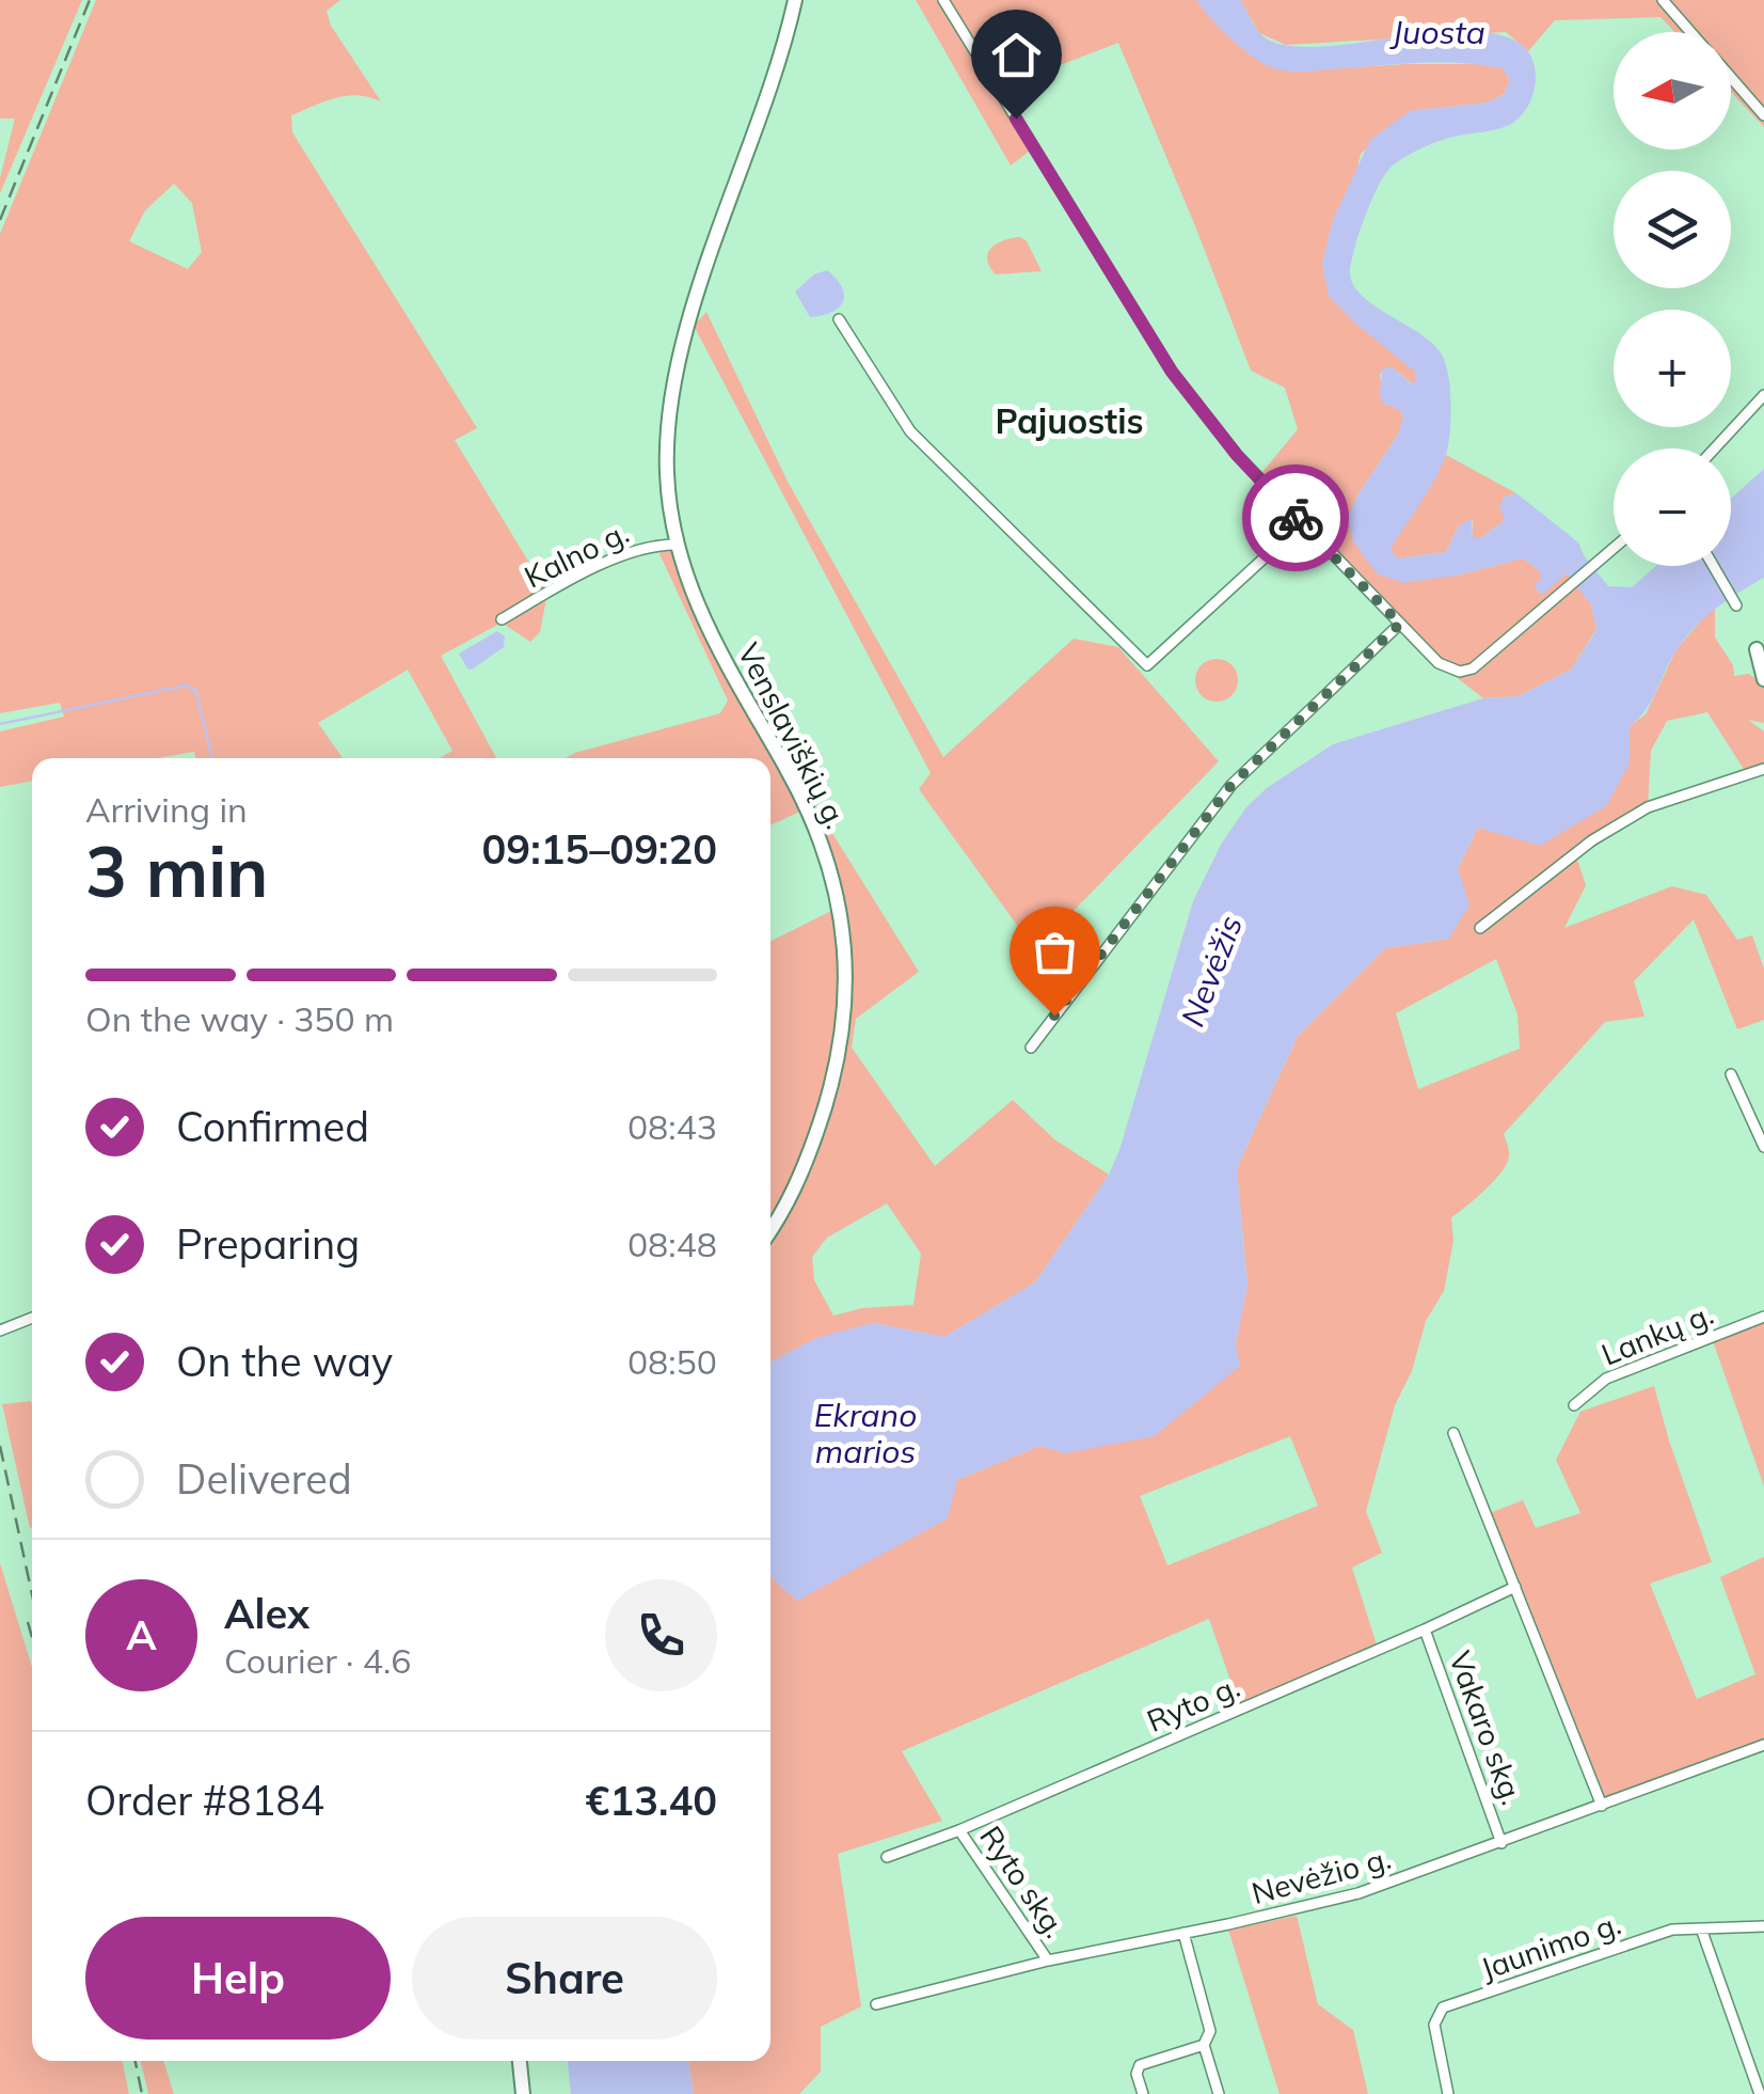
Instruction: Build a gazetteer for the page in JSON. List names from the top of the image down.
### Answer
{
  "streets": {
    "main road": ["Venslaviškių g."],
    "street": [
      "Kalno g.",
      "Lankų g.",
      "Ryto g.",
      "Vakaro skg.",
      "Nevėžio g.",
      "Ryto skg.",
      "Jaunimo g."
    ]
  },
  "crossings": [
    ["Kalno g.", "Venslaviškių g."],
    ["Ryto g.", "Vakaro skg."],
    ["Ryto g.", "Ryto skg."],
    ["Vakaro skg.", "Nevėžio g."],
    ["Nevėžio g.", "Ryto skg."]
  ],
  "districts": ["Pajuostis"],
  "water": ["Juosta", "Nevėžis", "Ekrano marios"],
  "north": "left",
  "page": {
    "map_buttons": ["+", "−"],
    "heading": ["3 min", "Arriving in", "09:15–09:20"],
    "panel": [
      "Alex",
      "Courier · 4.6",
      "Order #8184",
      "€13.40"
    ],
    "bar": "On the way · 350 m",
    "list": [
      ["Confirmed", "08:43"],
      ["Preparing", "08:48"],
      ["On the way", "08:50"],
      "Delivered"
    ],
    "round": "A",
    "buttons": ["Help", "Share"]
  }
}
